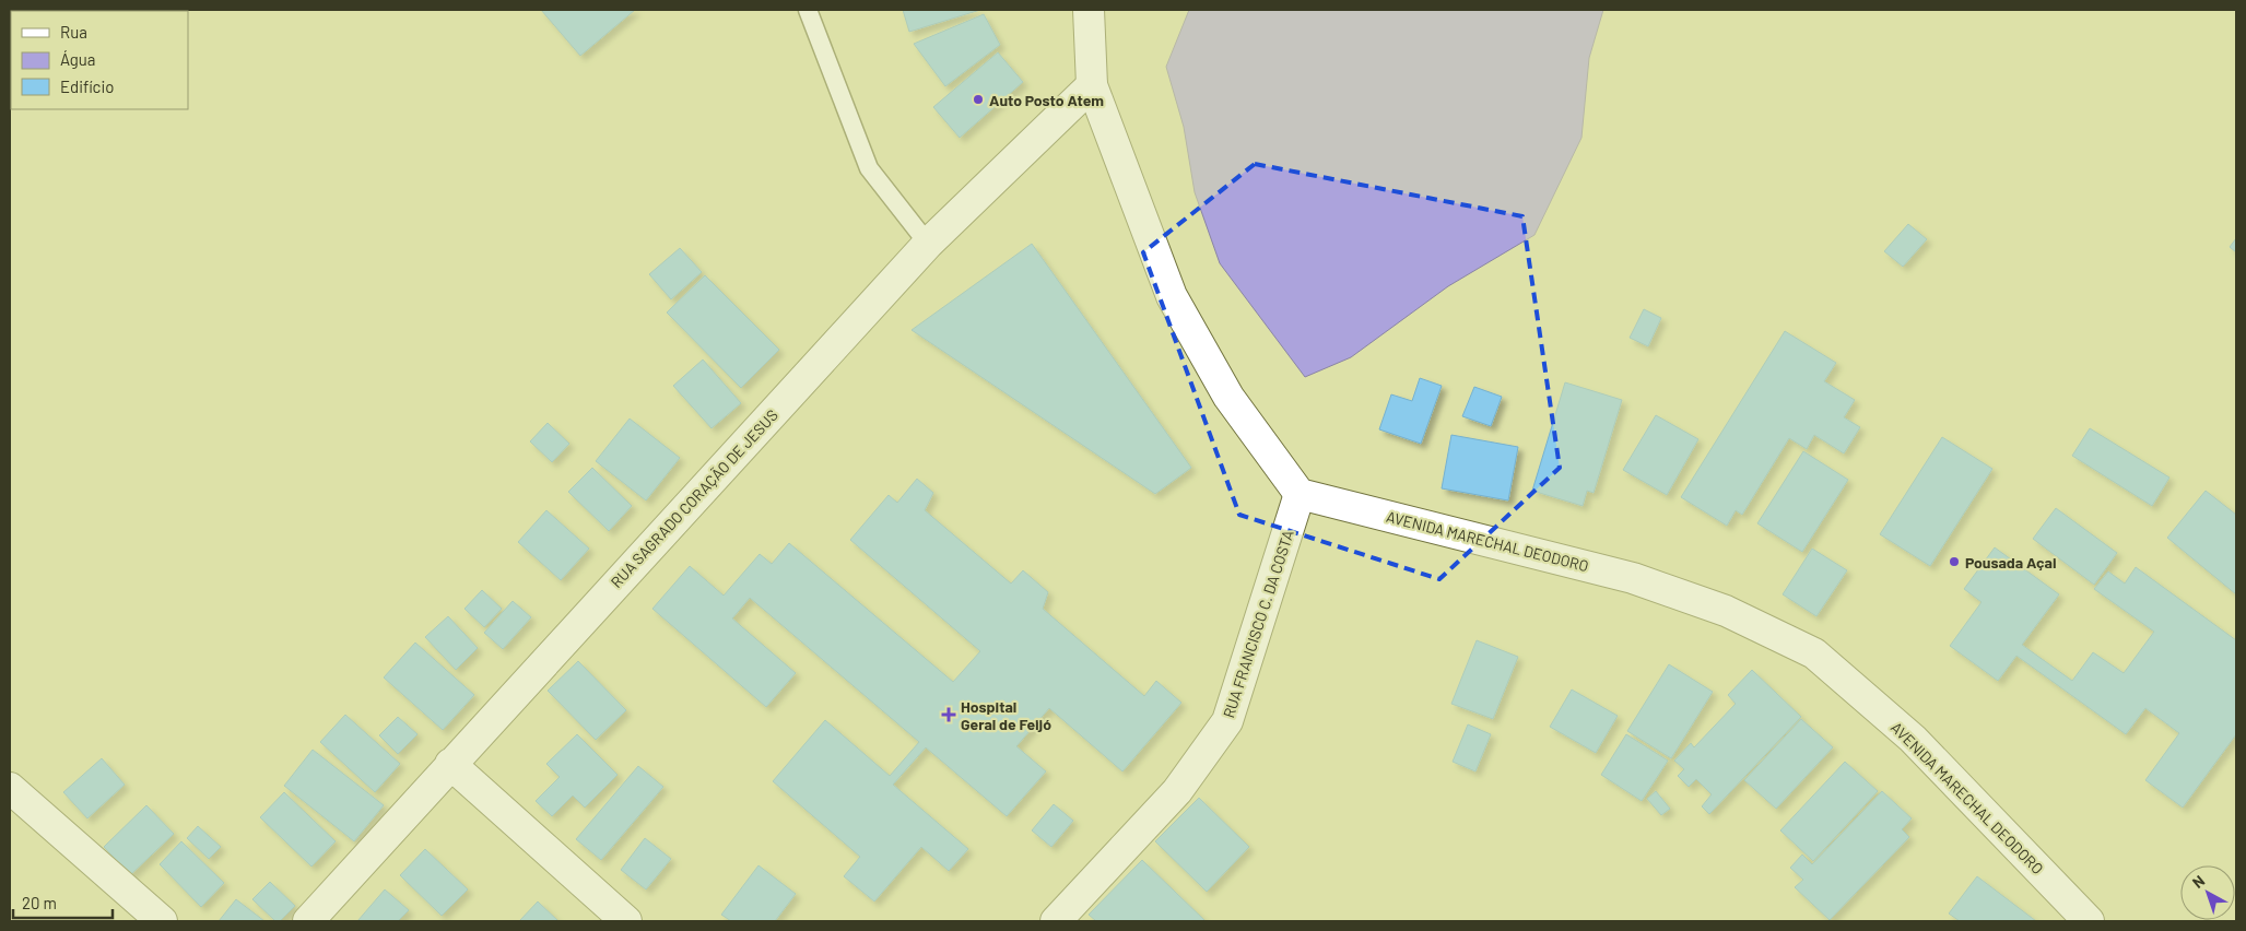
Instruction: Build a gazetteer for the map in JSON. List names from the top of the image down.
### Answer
{
  "streets": {
    "street": ["RUA SAGRADO CORAÇÃO DE JESUS", "AVENIDA MARECHAL DEODORO", "RUA FRANCISCO C. DA COSTA"]
  },
  "crossings": [
    ["AVENIDA MARECHAL DEODORO", "RUA FRANCISCO C. DA COSTA"]
  ],
  "places": {
    "other": ["Auto Posto Atem", "Pousada Açai"],
    "health": ["Hospital Geral de Feijó"]
  },
  "legend": ["Rua", "Água", "Edifício"],
  "scale_bar": "20 m",
  "north": "top left"
}
